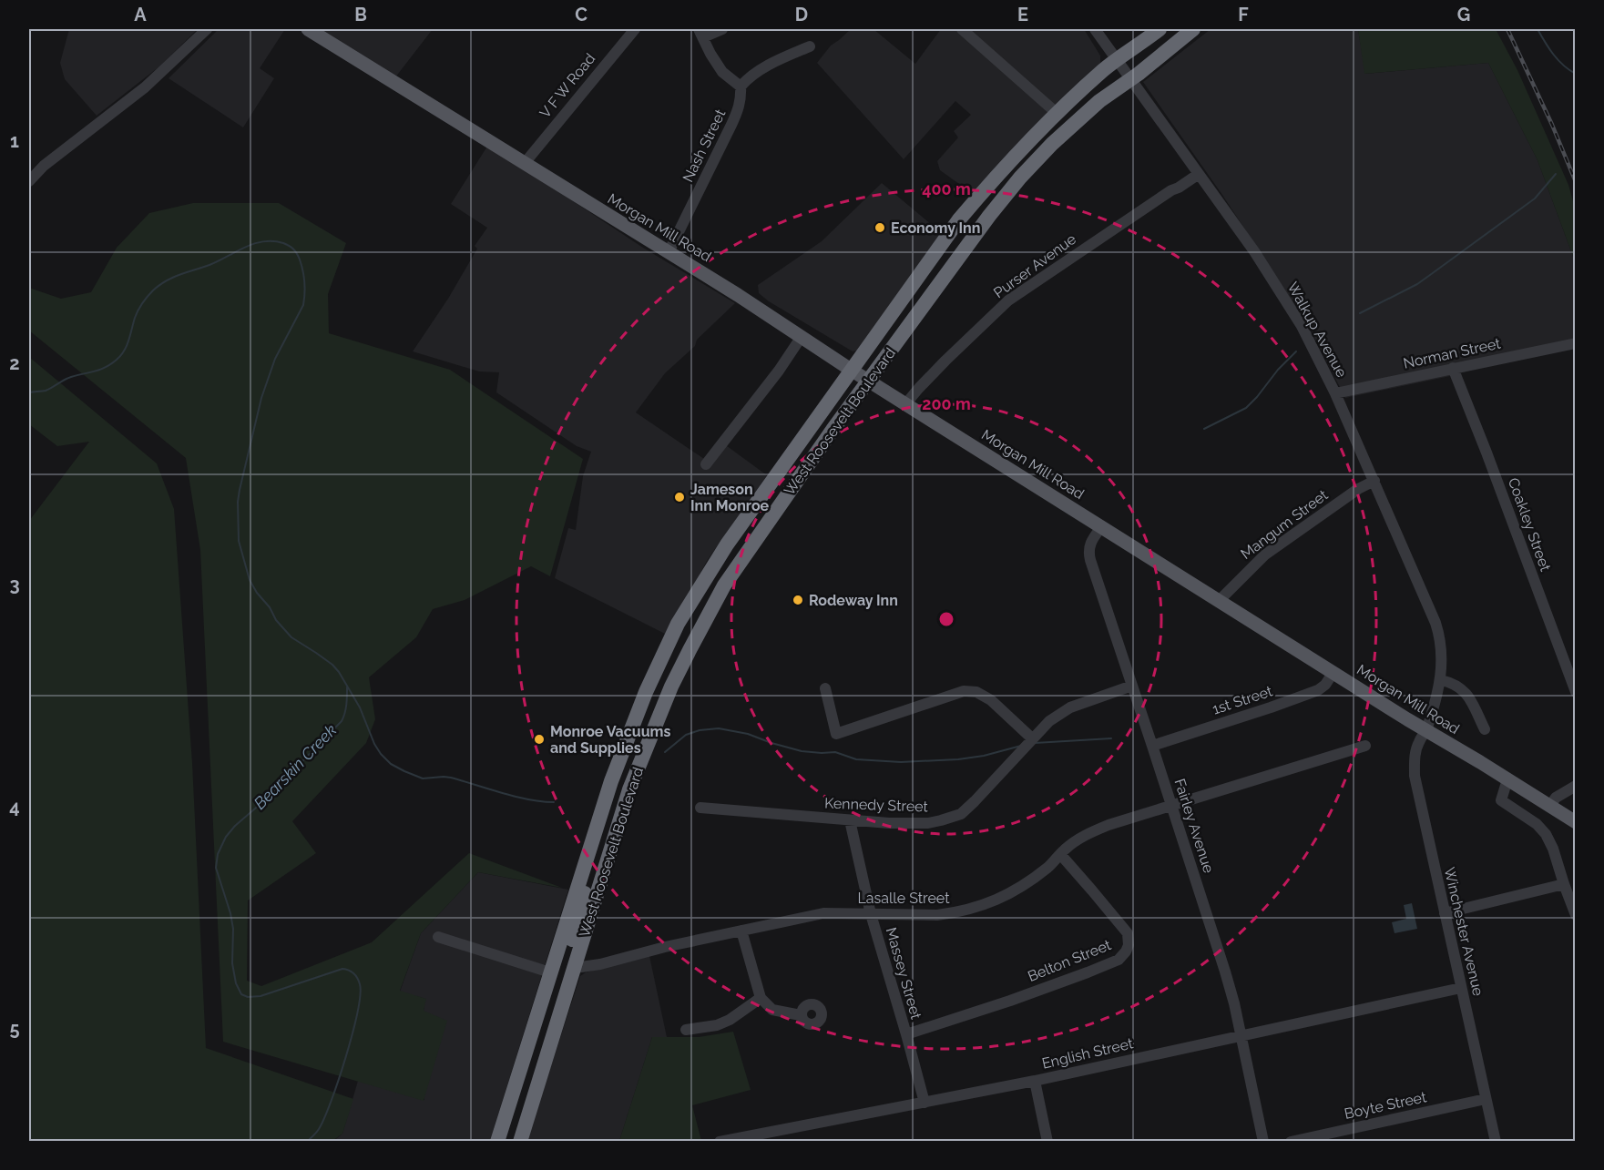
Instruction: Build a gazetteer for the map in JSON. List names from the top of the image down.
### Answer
{
  "streets": {
    "highway": ["West Roosevelt Boulevard"],
    "main road": ["Morgan Mill Road"],
    "street": [
      "V F W Road",
      "Nash Street",
      "Purser Avenue",
      "Walkup Avenue",
      "Norman Street",
      "Mangum Street",
      "Coakley Street",
      "1st Street",
      "Kennedy Street",
      "Fairley Avenue",
      "Lasalle Street",
      "Winchester Avenue",
      "Belton Street",
      "Massey Street",
      "English Street",
      "Boyte Street"
    ]
  },
  "crossings": [
    ["V F W Road", "Morgan Mill Road"],
    ["Nash Street", "Morgan Mill Road"],
    ["Morgan Mill Road", "Purser Avenue"],
    ["Morgan Mill Road", "Walkup Avenue"],
    ["Morgan Mill Road", "West Roosevelt Boulevard"],
    ["Morgan Mill Road", "Mangum Street"],
    ["Morgan Mill Road", "1st Street"],
    ["Morgan Mill Road", "Fairley Avenue"],
    ["Morgan Mill Road", "Winchester Avenue"],
    ["Purser Avenue", "Walkup Avenue"],
    ["Walkup Avenue", "Norman Street"],
    ["Walkup Avenue", "West Roosevelt Boulevard"],
    ["Walkup Avenue", "Mangum Street"],
    ["Walkup Avenue", "Winchester Avenue"],
    ["Norman Street", "Coakley Street"],
    ["West Roosevelt Boulevard", "Lasalle Street"],
    ["1st Street", "Fairley Avenue"],
    ["Kennedy Street", "Fairley Avenue"],
    ["Kennedy Street", "Massey Street"],
    ["Fairley Avenue", "Lasalle Street"],
    ["Fairley Avenue", "English Street"],
    ["Lasalle Street", "Belton Street"],
    ["Lasalle Street", "Massey Street"],
    ["Winchester Avenue", "English Street"],
    ["Winchester Avenue", "Boyte Street"],
    ["Belton Street", "Massey Street"],
    ["Massey Street", "English Street"]
  ],
  "water": ["Bearskin Creek"],
  "places": [
    "Economy Inn",
    "Jameson Inn Monroe",
    "Rodeway Inn",
    "Monroe Vacuums and Supplies"
  ],
  "grid": {
    "columns": [
      "A",
      "B",
      "C",
      "D",
      "E",
      "F",
      "G"
    ],
    "rows": [
      "1",
      "2",
      "3",
      "4",
      "5"
    ]
  },
  "rings": ["400 m", "200 m"]
}
